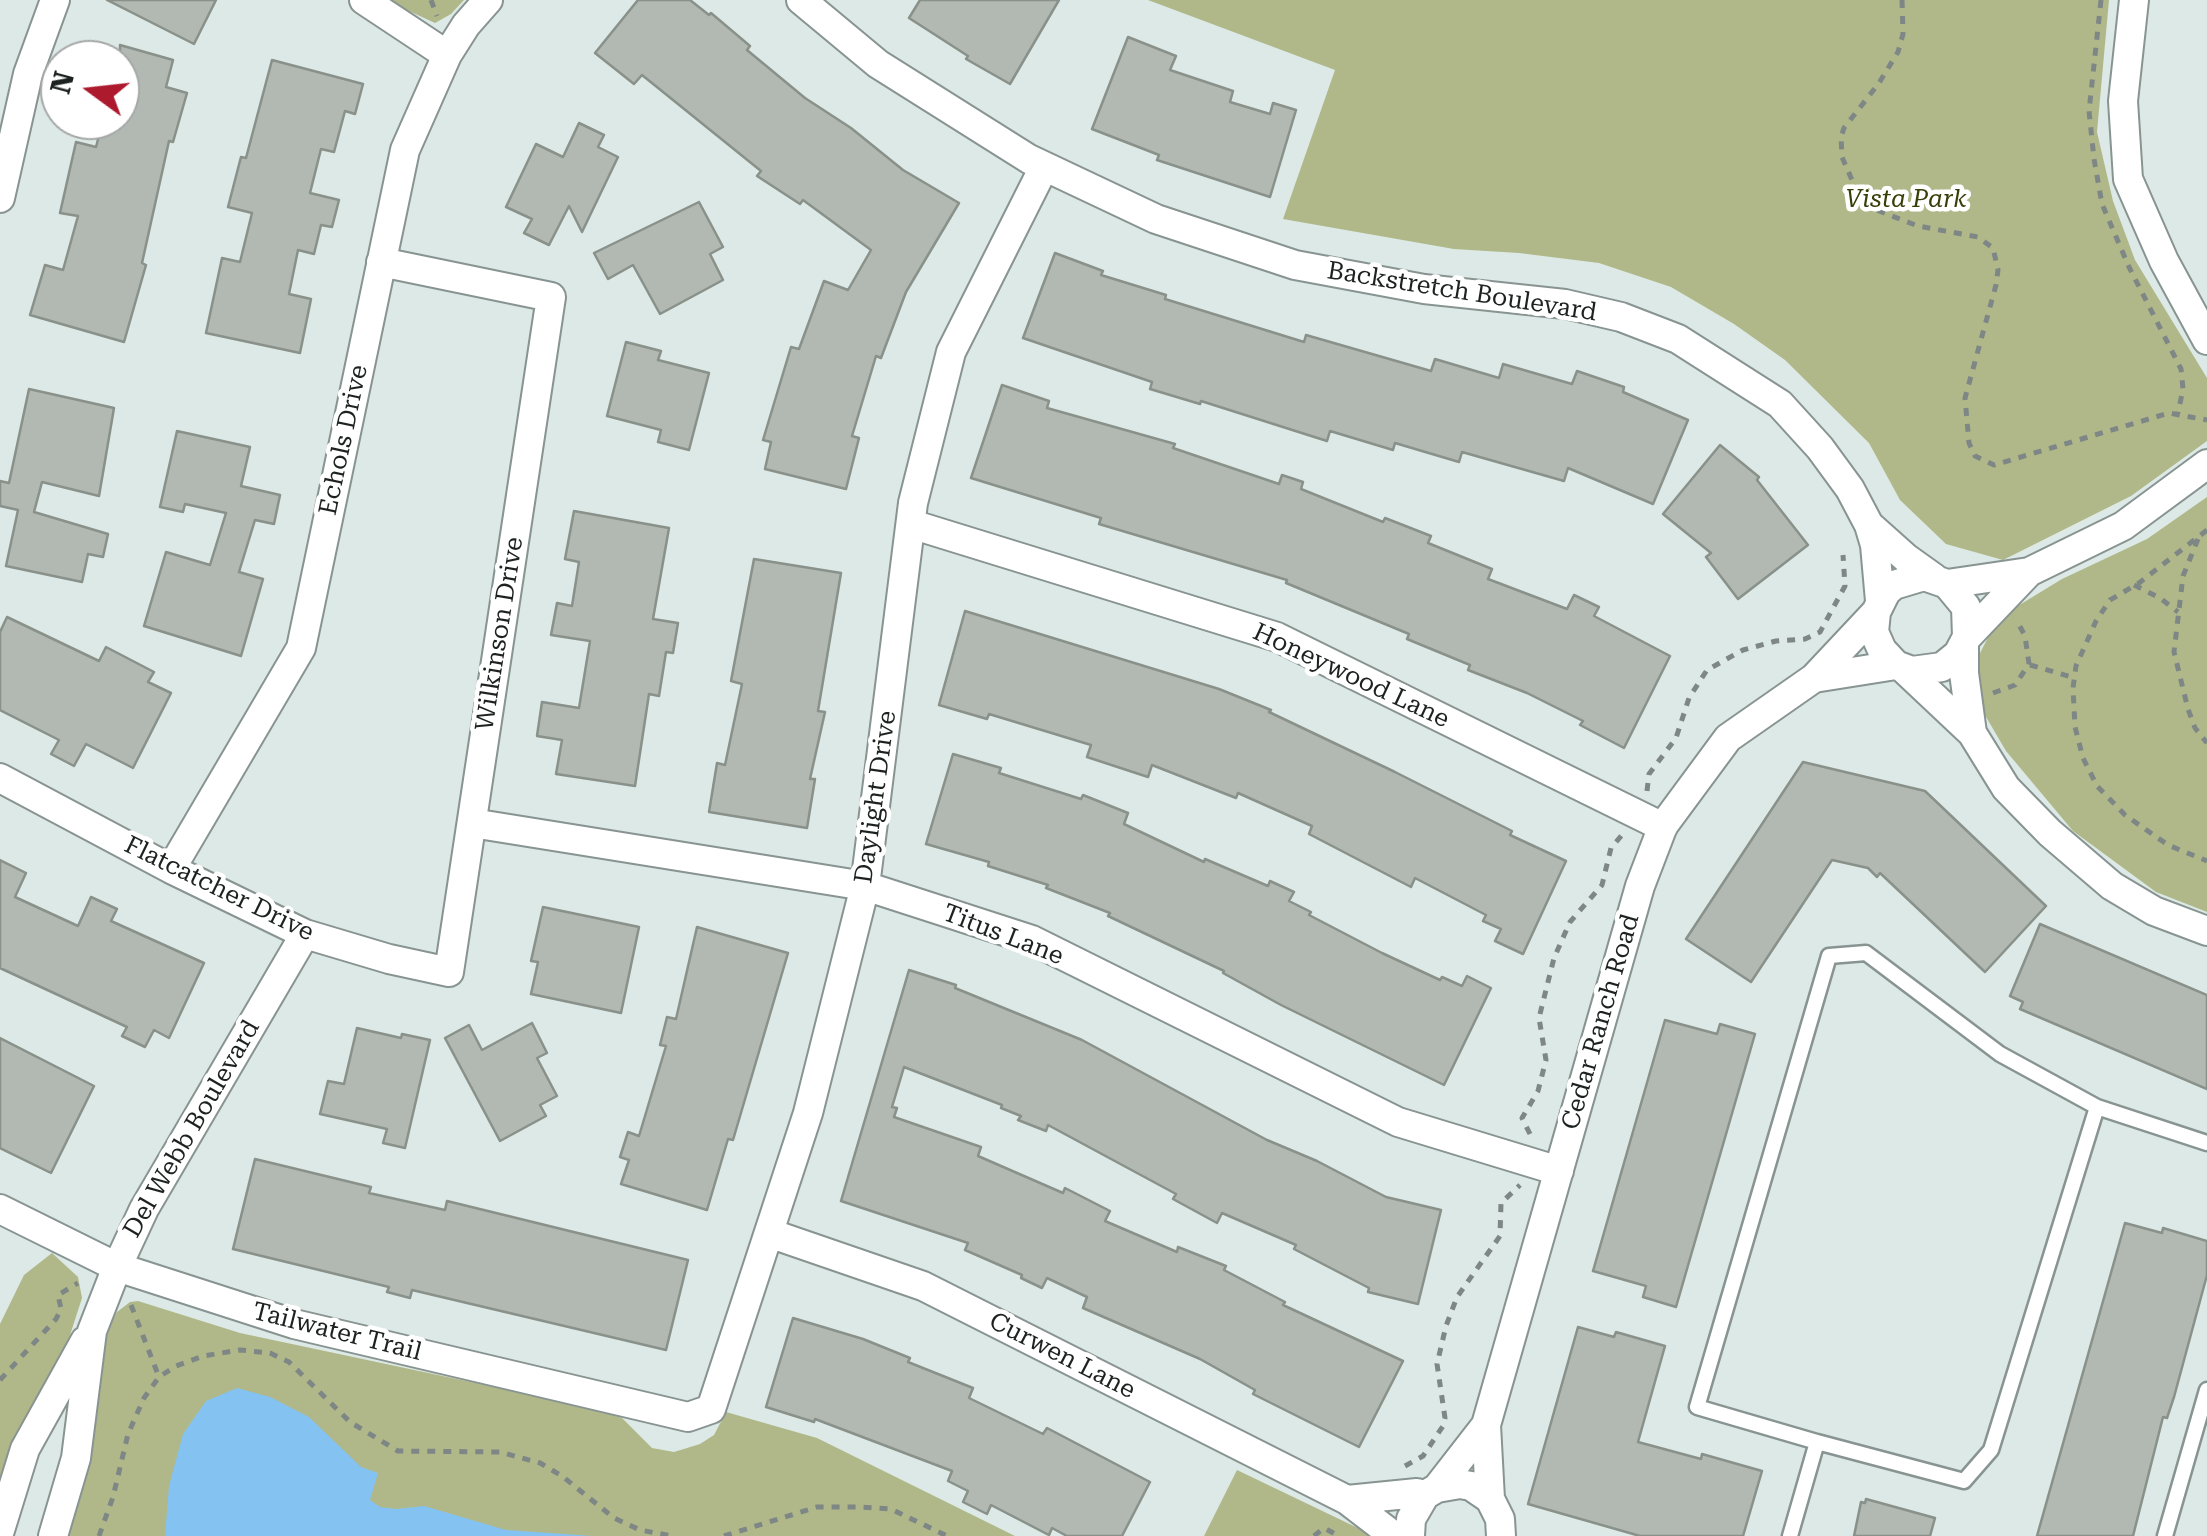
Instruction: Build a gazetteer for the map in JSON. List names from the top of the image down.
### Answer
{
  "streets": {
    "street": [
      "Backstretch Boulevard",
      "Echols Drive",
      "Wilkinson Drive",
      "Honeywood Lane",
      "Daylight Drive",
      "Flatcatcher Drive",
      "Titus Lane",
      "Cedar Ranch Road",
      "Del Webb Boulevard",
      "Tailwater Trail",
      "Curwen Lane"
    ]
  },
  "crossings": [
    ["Backstretch Boulevard", "Daylight Drive"],
    ["Backstretch Boulevard", "Cedar Ranch Road"],
    ["Echols Drive", "Wilkinson Drive"],
    ["Echols Drive", "Flatcatcher Drive"],
    ["Wilkinson Drive", "Flatcatcher Drive"],
    ["Wilkinson Drive", "Titus Lane"],
    ["Honeywood Lane", "Daylight Drive"],
    ["Honeywood Lane", "Cedar Ranch Road"],
    ["Daylight Drive", "Titus Lane"],
    ["Daylight Drive", "Tailwater Trail"],
    ["Daylight Drive", "Curwen Lane"],
    ["Flatcatcher Drive", "Del Webb Boulevard"],
    ["Titus Lane", "Cedar Ranch Road"],
    ["Del Webb Boulevard", "Tailwater Trail"]
  ],
  "parks": ["Vista Park"],
  "north": "left"
}
